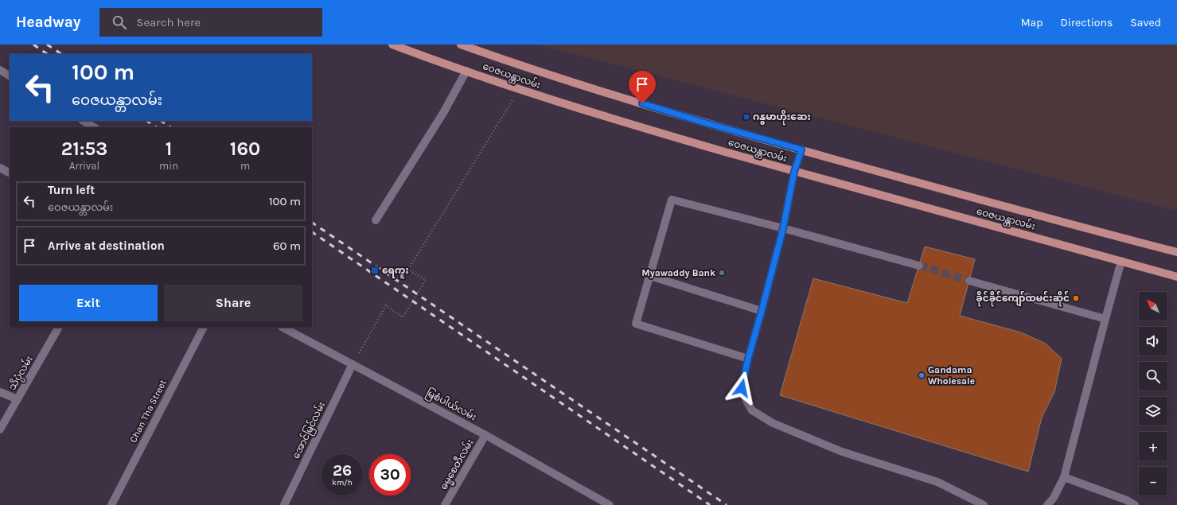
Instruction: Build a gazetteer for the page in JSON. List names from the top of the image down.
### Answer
{
  "streets": {
    "main road": ["ဝေဇယန္တာလမ်း"],
    "street": [
      "သိပ္ပံလမ်း",
      "မြစံပါယ်လမ်း",
      "Chan Tha Street",
      "အောင်မြင်လမ်း",
      "ဓမ္မစေတီလမ်း"
    ]
  },
  "crossings": [
    ["မြစံပါယ်လမ်း", "အောင်မြင်လမ်း"],
    ["မြစံပါယ်လမ်း", "ဓမ္မစေတီလမ်း"]
  ],
  "places": {
    "transit": ["ဂန္ဓမာဟိုးဆေး", "ရေကူး"],
    "other": ["Myawaddy Bank", "ခိုင်ခိုင်ကျော်ထမင်းဆိုင်", "Gandama Wholesale"]
  },
  "north": "top left",
  "page": {
    "header": "Headway",
    "search": "Search here",
    "nav": ["Map", "Directions", "Saved"],
    "turn": ["100 m", "ဝေဇယန္တာလမ်း"],
    "eta": [
      "21:53",
      "Arrival",
      "1",
      "min",
      "160",
      "m"
    ],
    "list": [
      {
        "name": "Turn left",
        "note": "ဝေဇယန္တာလမ်း",
        "value": "100 m"
      },
      {
        "name": "Arrive at destination",
        "value": "60 m"
      }
    ],
    "buttons": ["Exit", "Share"],
    "map_buttons": ["+", "−"],
    "speed": "26 km/h",
    "limit": "30"
  }
}
